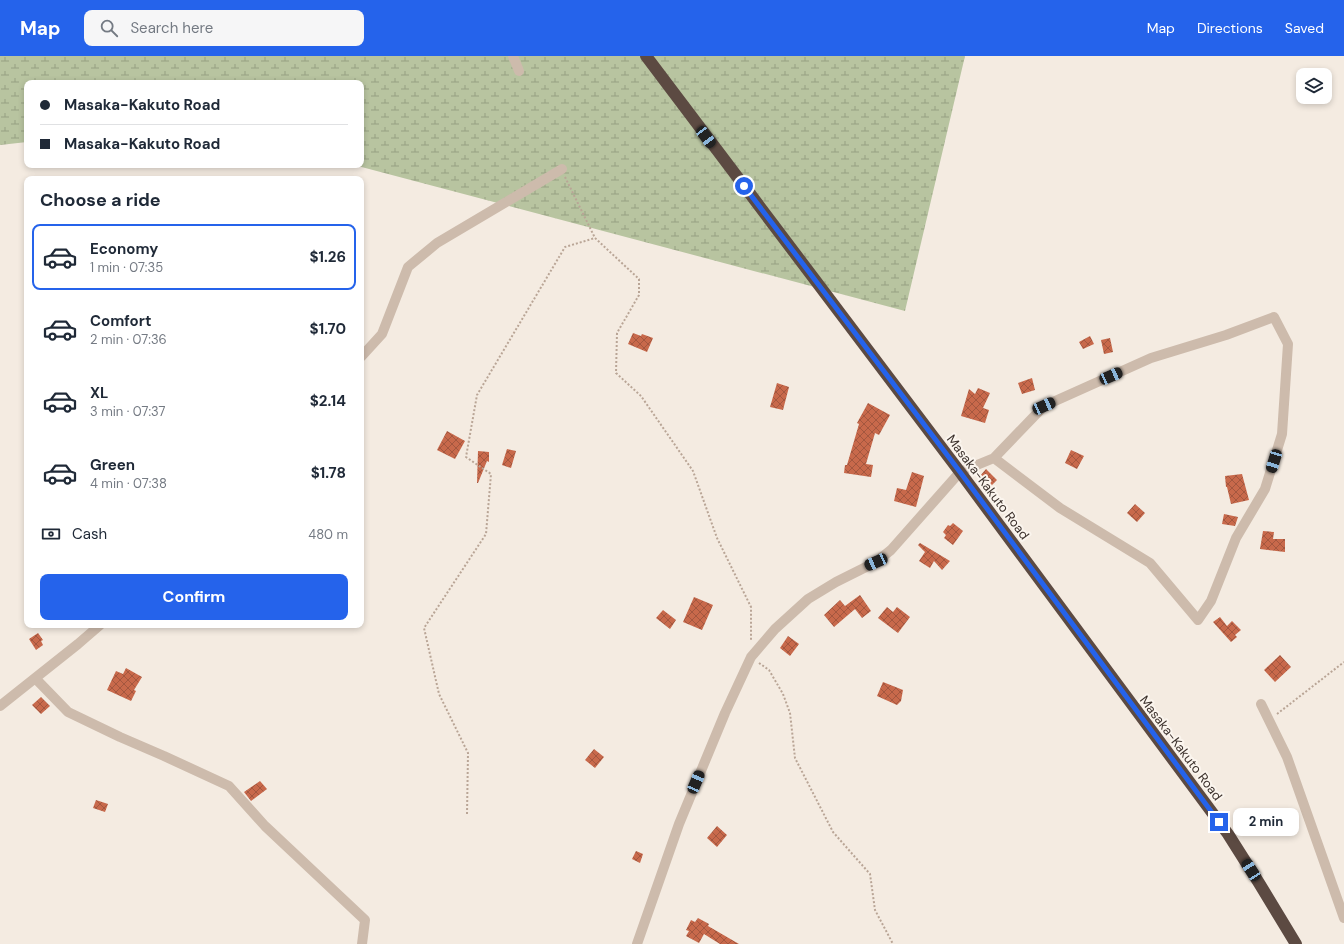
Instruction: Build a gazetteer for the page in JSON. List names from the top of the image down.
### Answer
{
  "streets": {
    "highway": ["Masaka-Kakuto Road"]
  },
  "page": {
    "header": "Map",
    "search": "Search here",
    "nav": ["Map", "Directions", "Saved"],
    "banner": ["Masaka-Kakuto Road", "Masaka-Kakuto Road"],
    "heading": "Choose a ride",
    "list": [
      {
        "name": "Economy",
        "note": "1 min · 07:35",
        "value": "$1.26"
      },
      {
        "name": "Comfort",
        "note": "2 min · 07:36",
        "value": "$1.70"
      },
      {
        "name": "XL",
        "note": "3 min · 07:37",
        "value": "$2.14"
      },
      {
        "name": "Green",
        "note": "4 min · 07:38",
        "value": "$1.78"
      }
    ],
    "pay": ["Cash", "480 m"],
    "buttons": "Confirm",
    "bubble": "2 min"
  }
}
